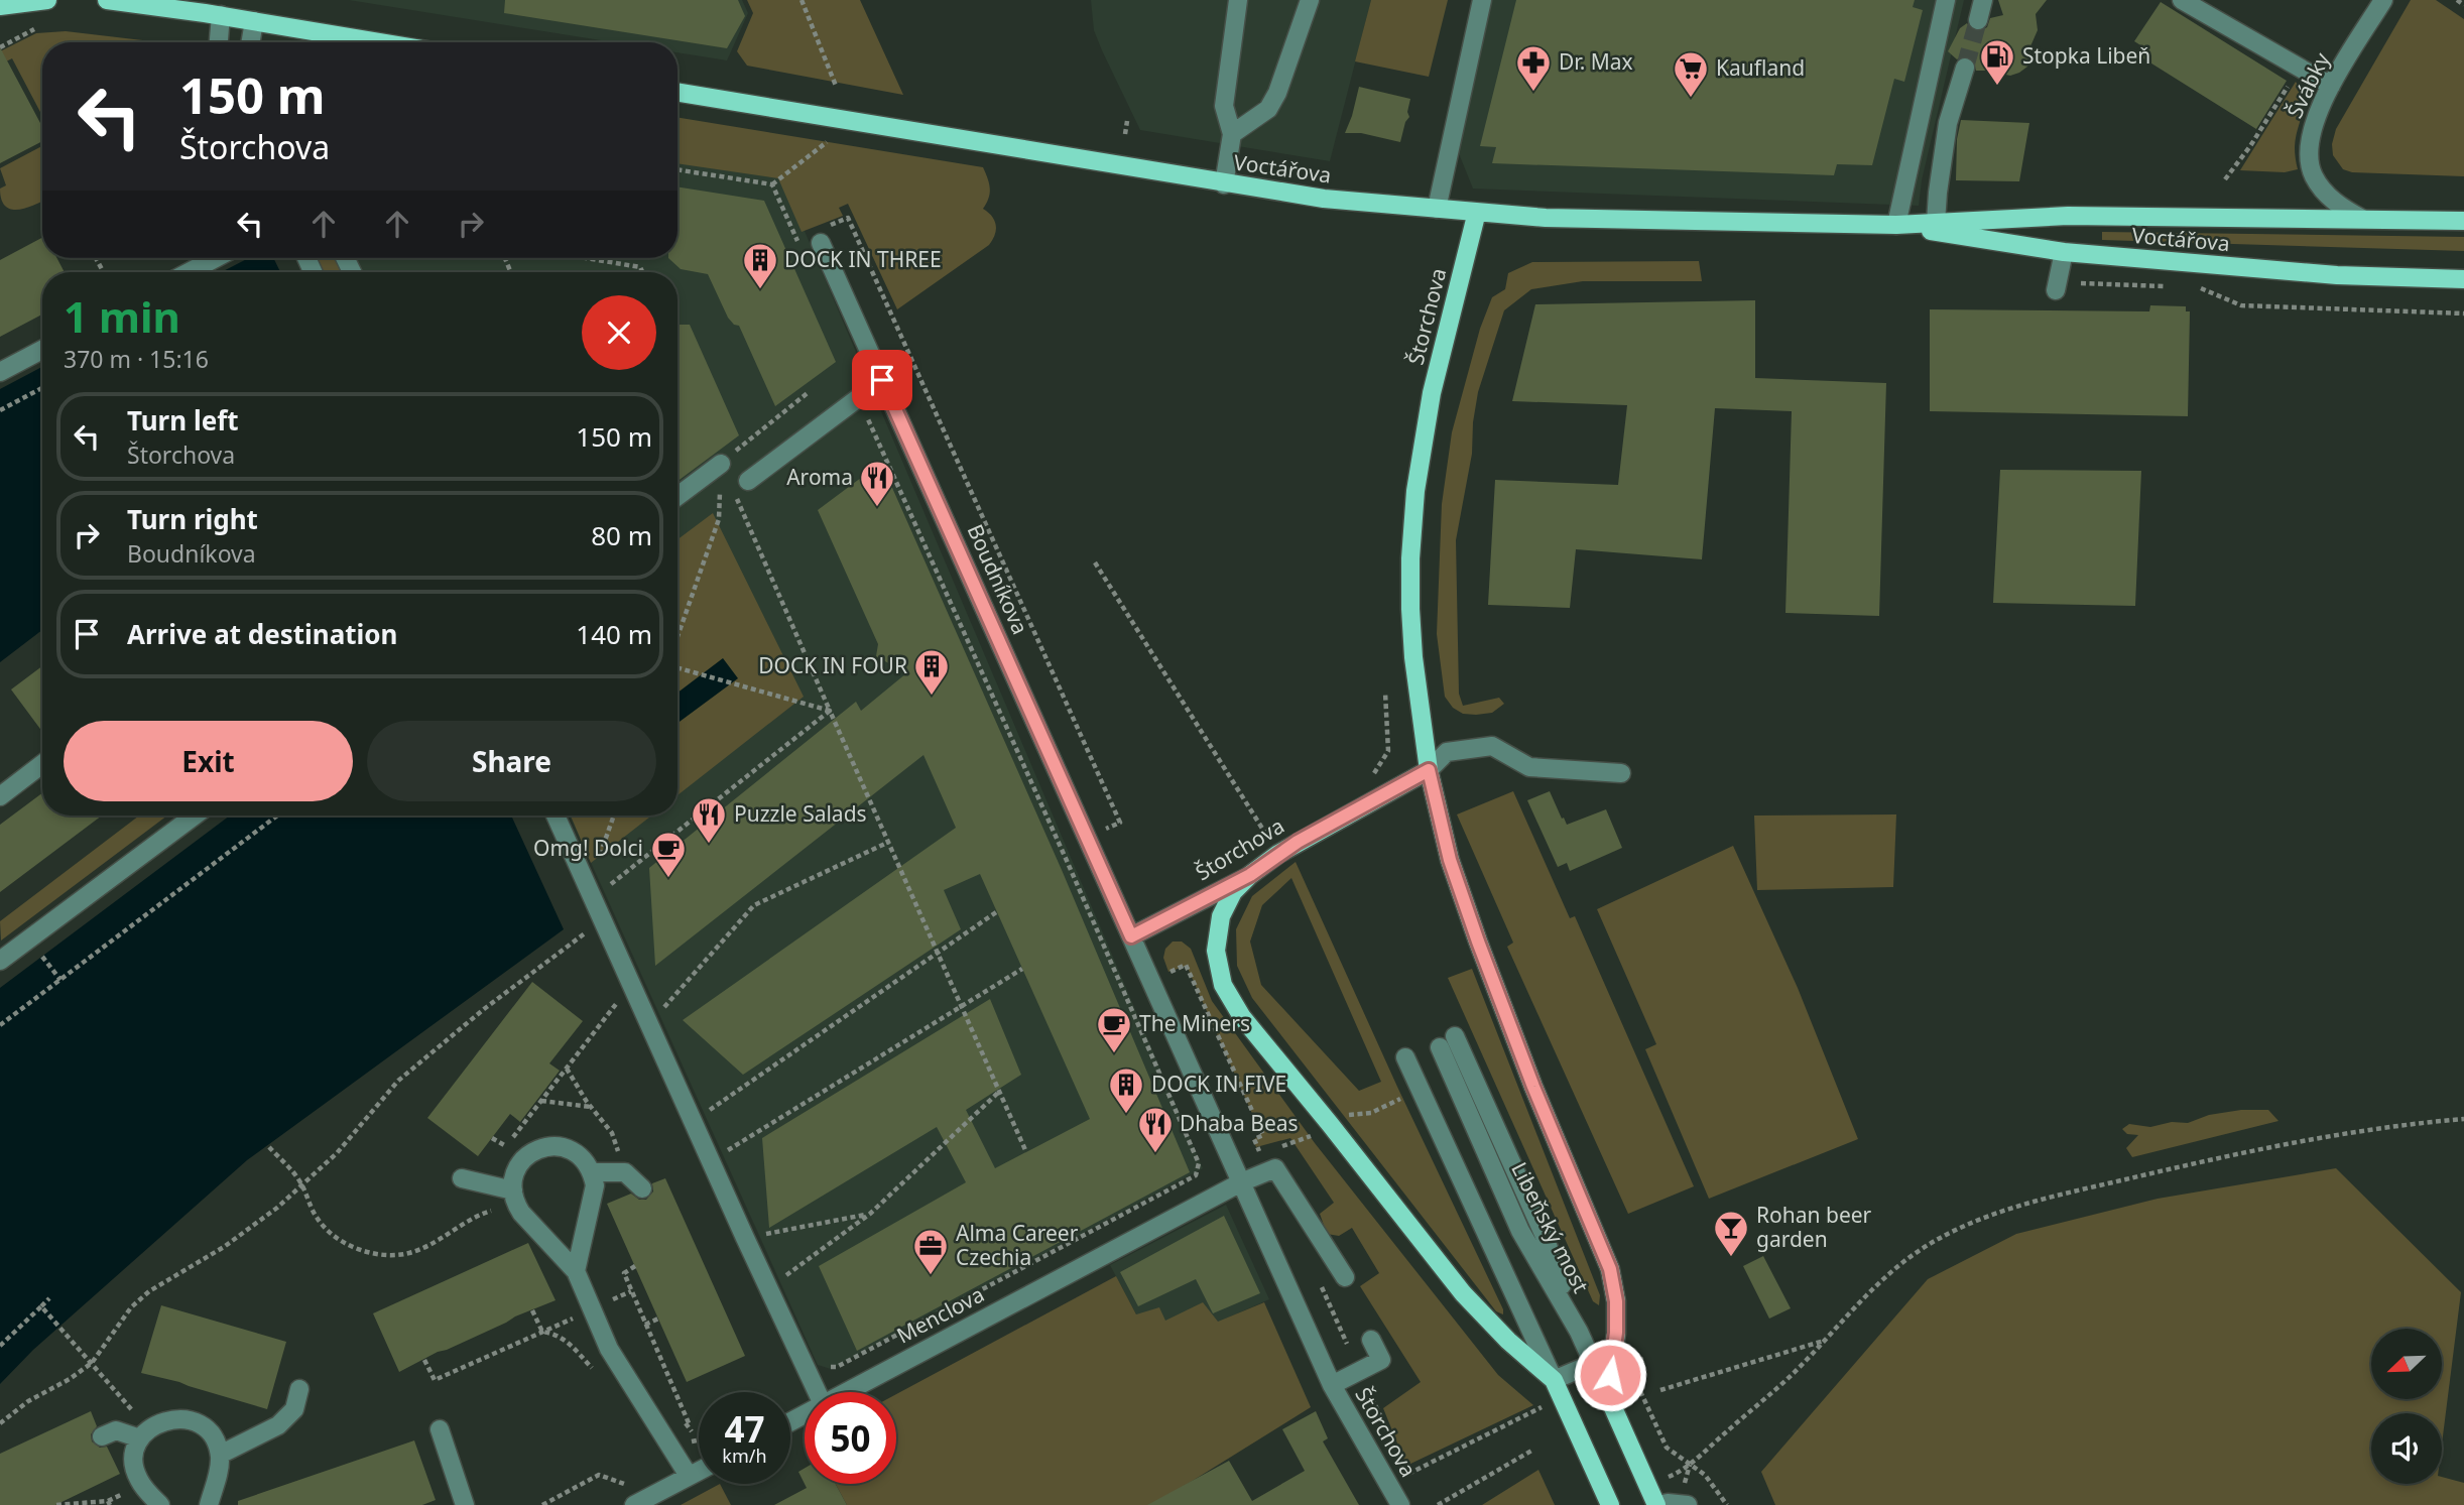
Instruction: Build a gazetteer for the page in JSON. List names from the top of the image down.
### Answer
{
  "streets": {
    "main road": ["Voctářova", "Štorchova", "Libeňský most"],
    "street": ["Švábky", "Boudníkova", "Menclova"]
  },
  "crossings": [
    ["Švábky", "Voctářova"],
    ["Voctářova", "Štorchova"],
    ["Štorchova", "Boudníkova"],
    ["Štorchova", "Menclova"]
  ],
  "places": {
    "fuel station": ["Stopka Libeň"],
    "pharmacy": ["Dr. Max"],
    "supermarket": ["Kaufland"],
    "building": ["DOCK IN THREE", "DOCK IN FOUR", "DOCK IN FIVE"],
    "restaurant": ["Aroma", "Puzzle Salads", "Dhaba Beas"],
    "cafe": ["Omg! Dolci", "The Miners"],
    "bar": ["Rohan beer garden"],
    "office": ["Alma Career Czechia"]
  },
  "north": "bottom left",
  "page": {
    "turn": ["150 m", "Štorchova"],
    "heading": ["1 min", "370 m · 15:16"],
    "list": [
      {
        "name": "Turn left",
        "note": "Štorchova",
        "value": "150 m"
      },
      {
        "name": "Turn right",
        "note": "Boudníkova",
        "value": "80 m"
      },
      {
        "name": "Arrive at destination",
        "value": "140 m"
      }
    ],
    "buttons": ["Exit", "Share"],
    "speed": "47 km/h",
    "limit": "50"
  }
}
